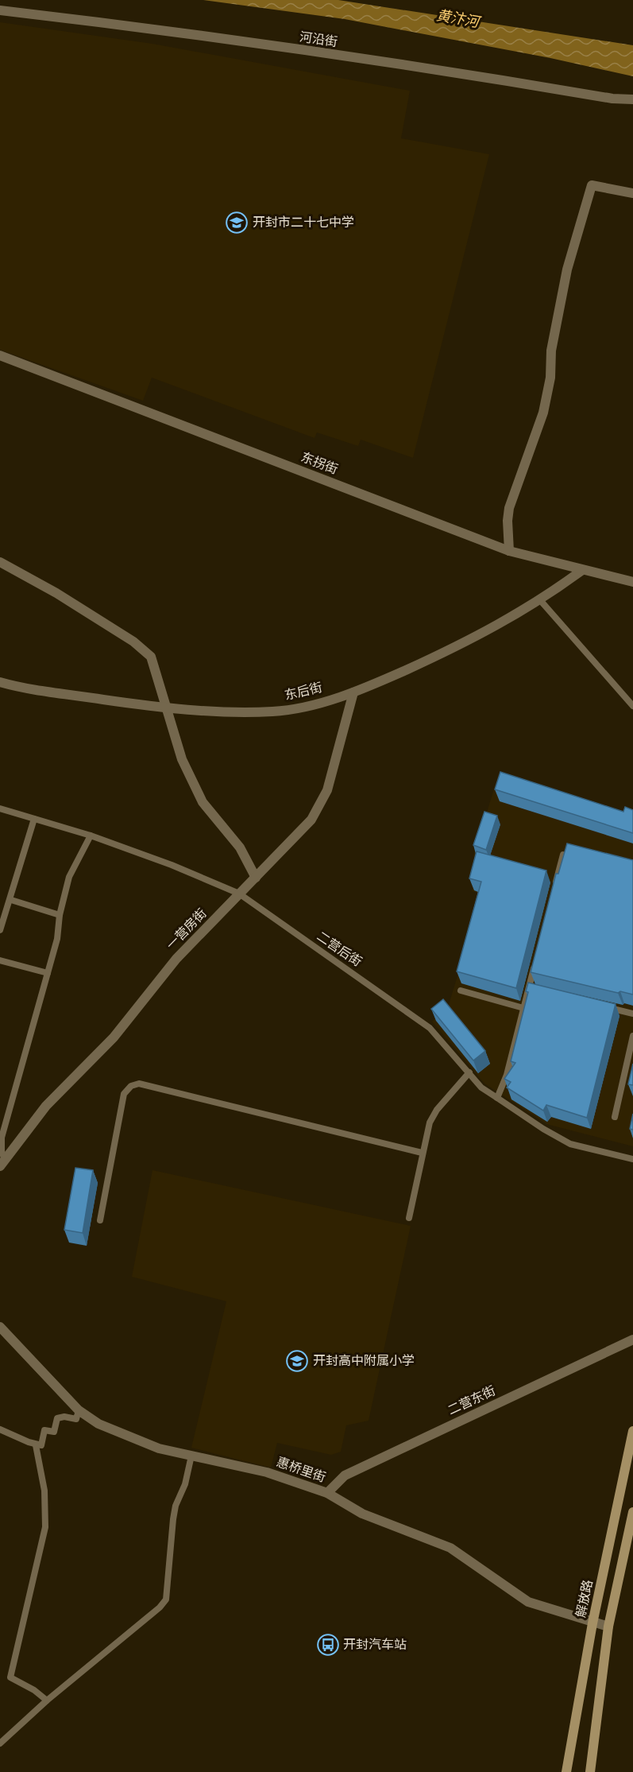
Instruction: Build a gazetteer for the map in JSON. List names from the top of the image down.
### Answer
{
  "streets": {
    "main road": ["解放路"],
    "street": [
      "河沿街",
      "东拐街",
      "东后街",
      "一营房街",
      "二营东街",
      "惠桥里街"
    ],
    "lane": ["二营后街"]
  },
  "crossings": [
    ["东拐街", "东后街"],
    ["东后街", "一营房街"],
    ["一营房街", "二营后街"],
    ["二营东街", "惠桥里街"],
    ["惠桥里街", "解放路"]
  ],
  "water": ["黄汴河"],
  "places": {
    "school or university": ["开封市二十七中学", "开封高中附属小学"],
    "bus stop": ["开封汽车站"]
  }
}
